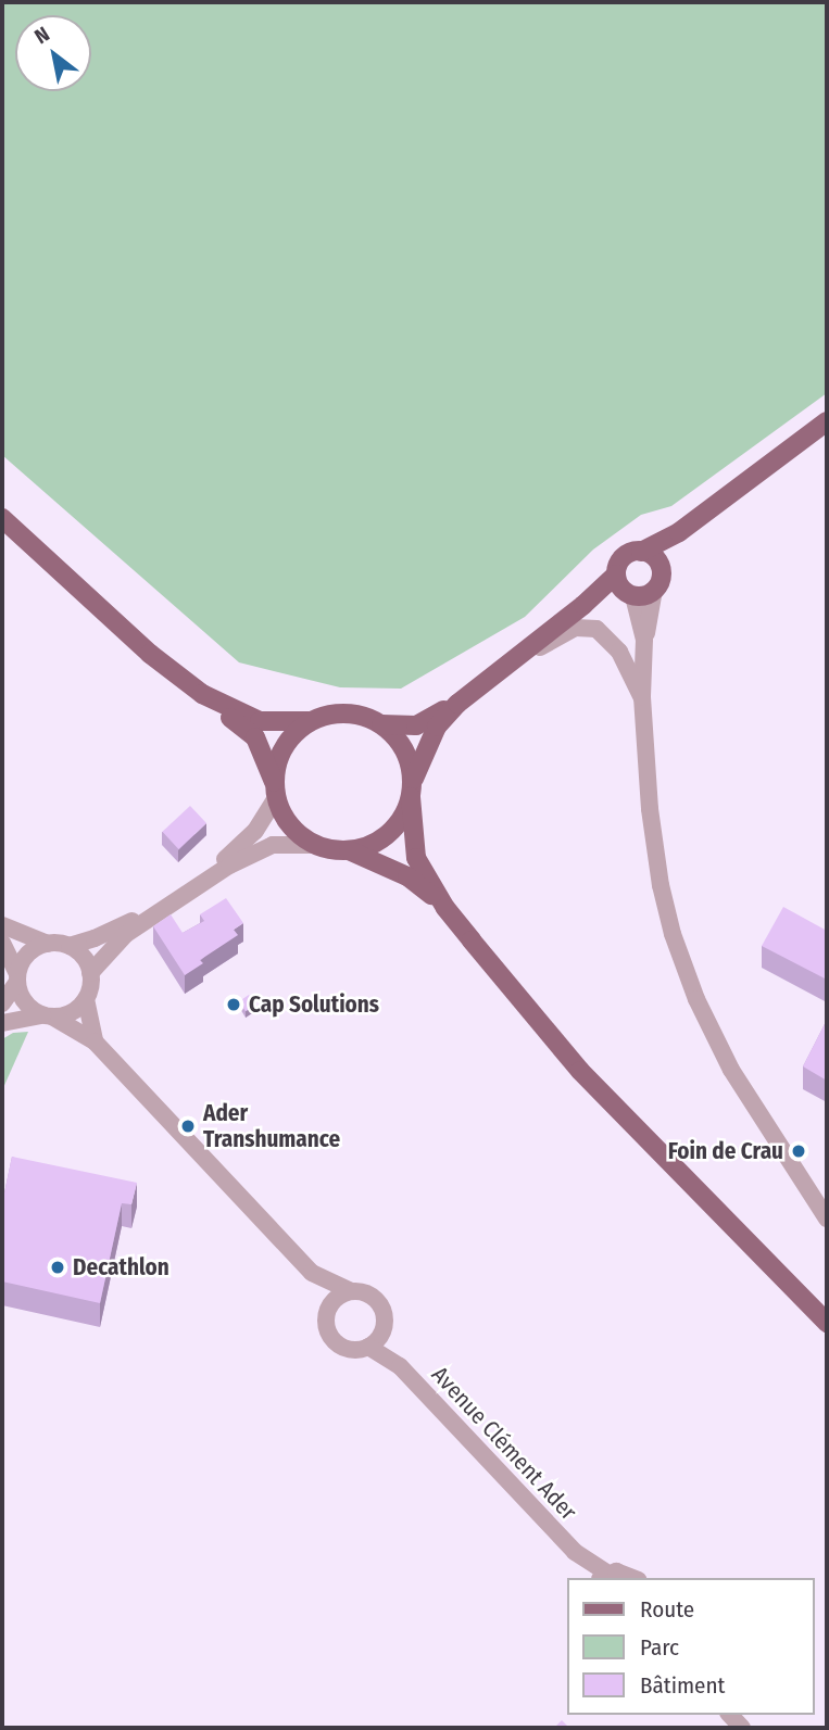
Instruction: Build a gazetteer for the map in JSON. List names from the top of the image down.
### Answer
{
  "streets": {
    "street": ["Avenue Clément Ader"]
  },
  "places": [
    "Cap Solutions",
    "Ader Transhumance",
    "Foin de Crau",
    "Decathlon"
  ],
  "legend": ["Route", "Parc", "Bâtiment"],
  "north": "top left"
}
